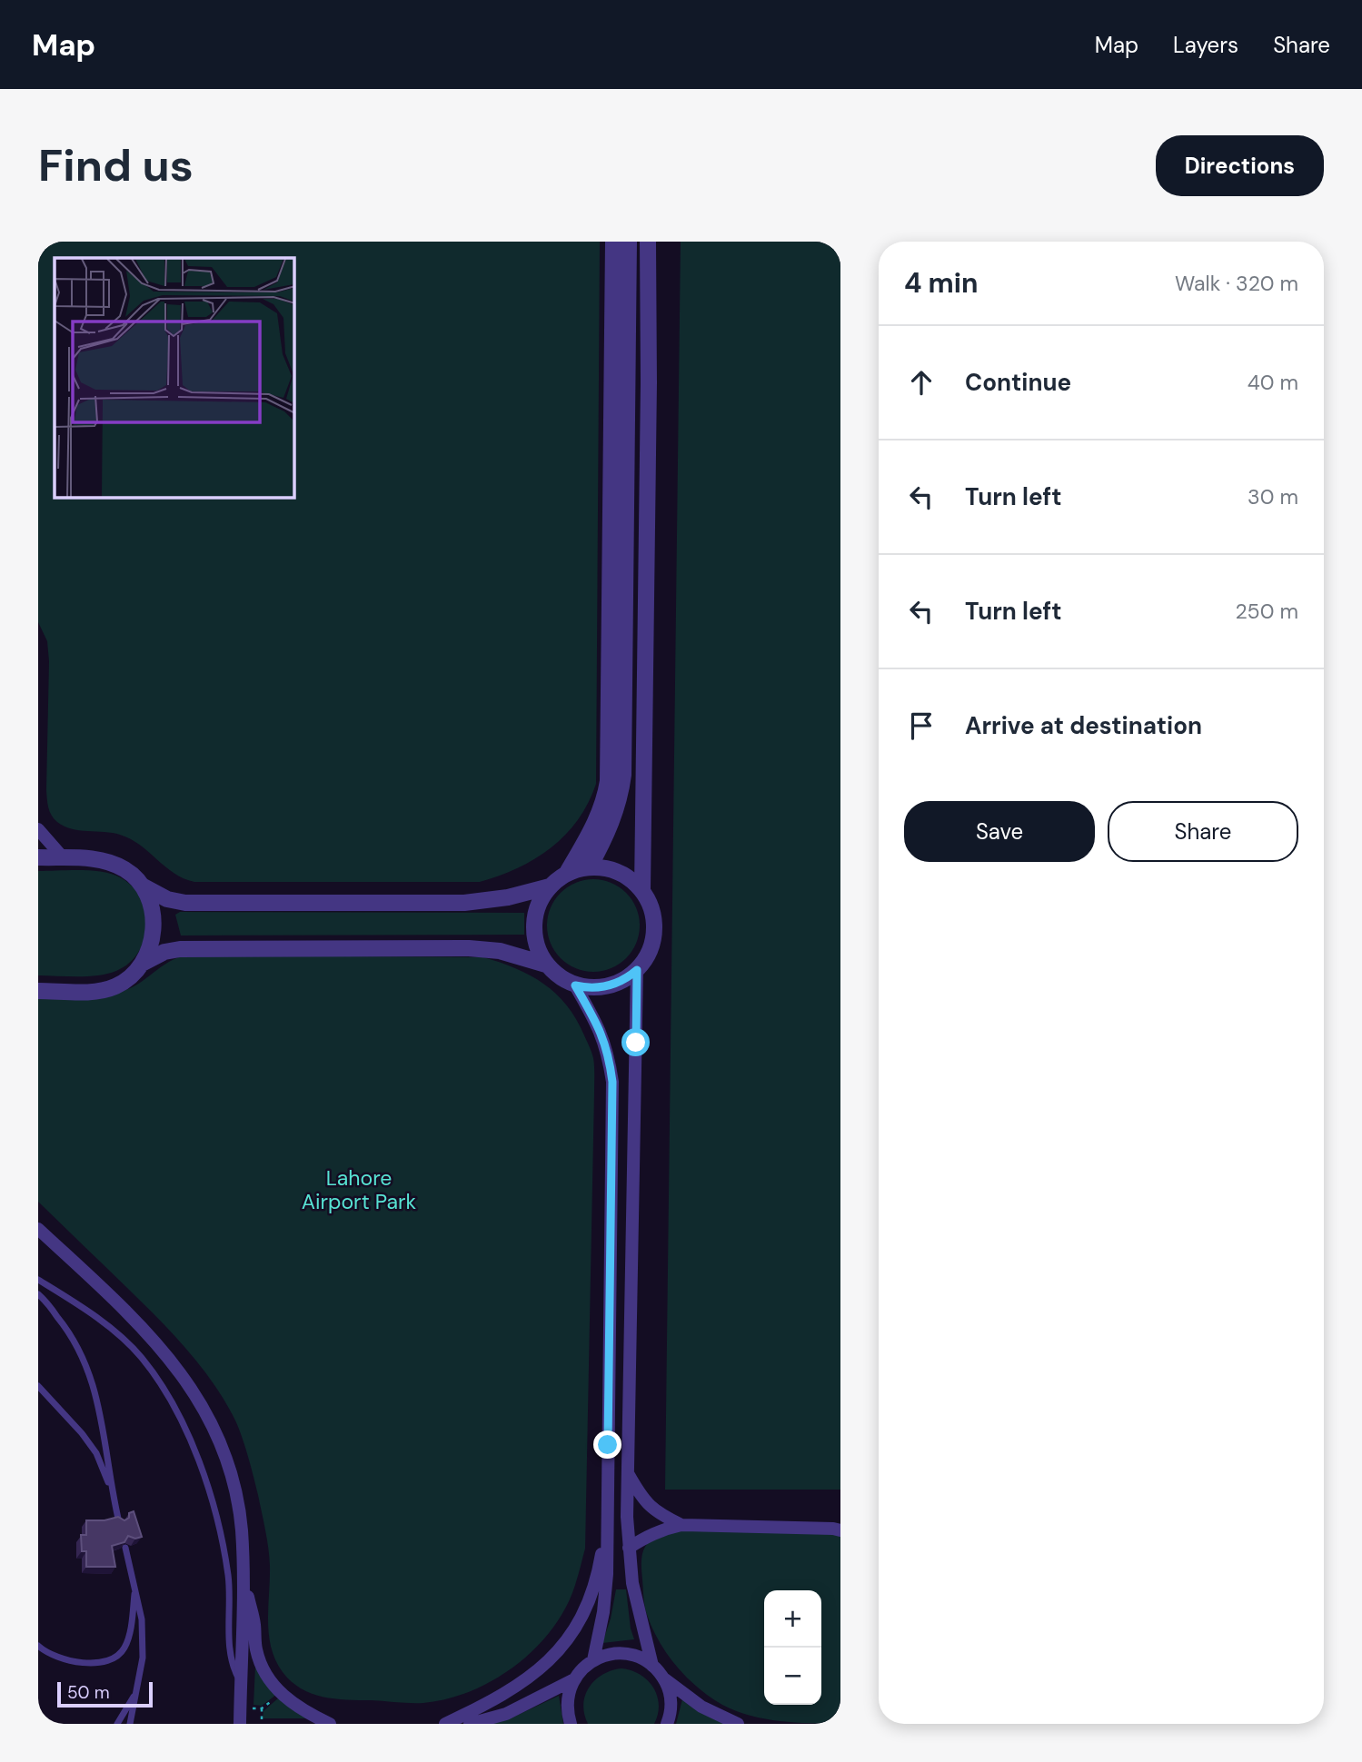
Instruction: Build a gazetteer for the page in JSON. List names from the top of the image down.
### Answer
{
  "parks": ["Lahore Airport Park"],
  "scale_bar": "50 m",
  "page": {
    "header": "Map",
    "nav": ["Map", "Layers", "Share"],
    "buttons": [
      "Directions",
      ["Save", "Share"]
    ],
    "title": "Find us",
    "heading": ["4 min", "Walk · 320 m"],
    "list": [
      ["Continue", "40 m"],
      ["Turn left", "30 m"],
      ["Turn left", "250 m"],
      "Arrive at destination"
    ],
    "map_buttons": ["+", "−"],
    "scale": "50 m"
  }
}
